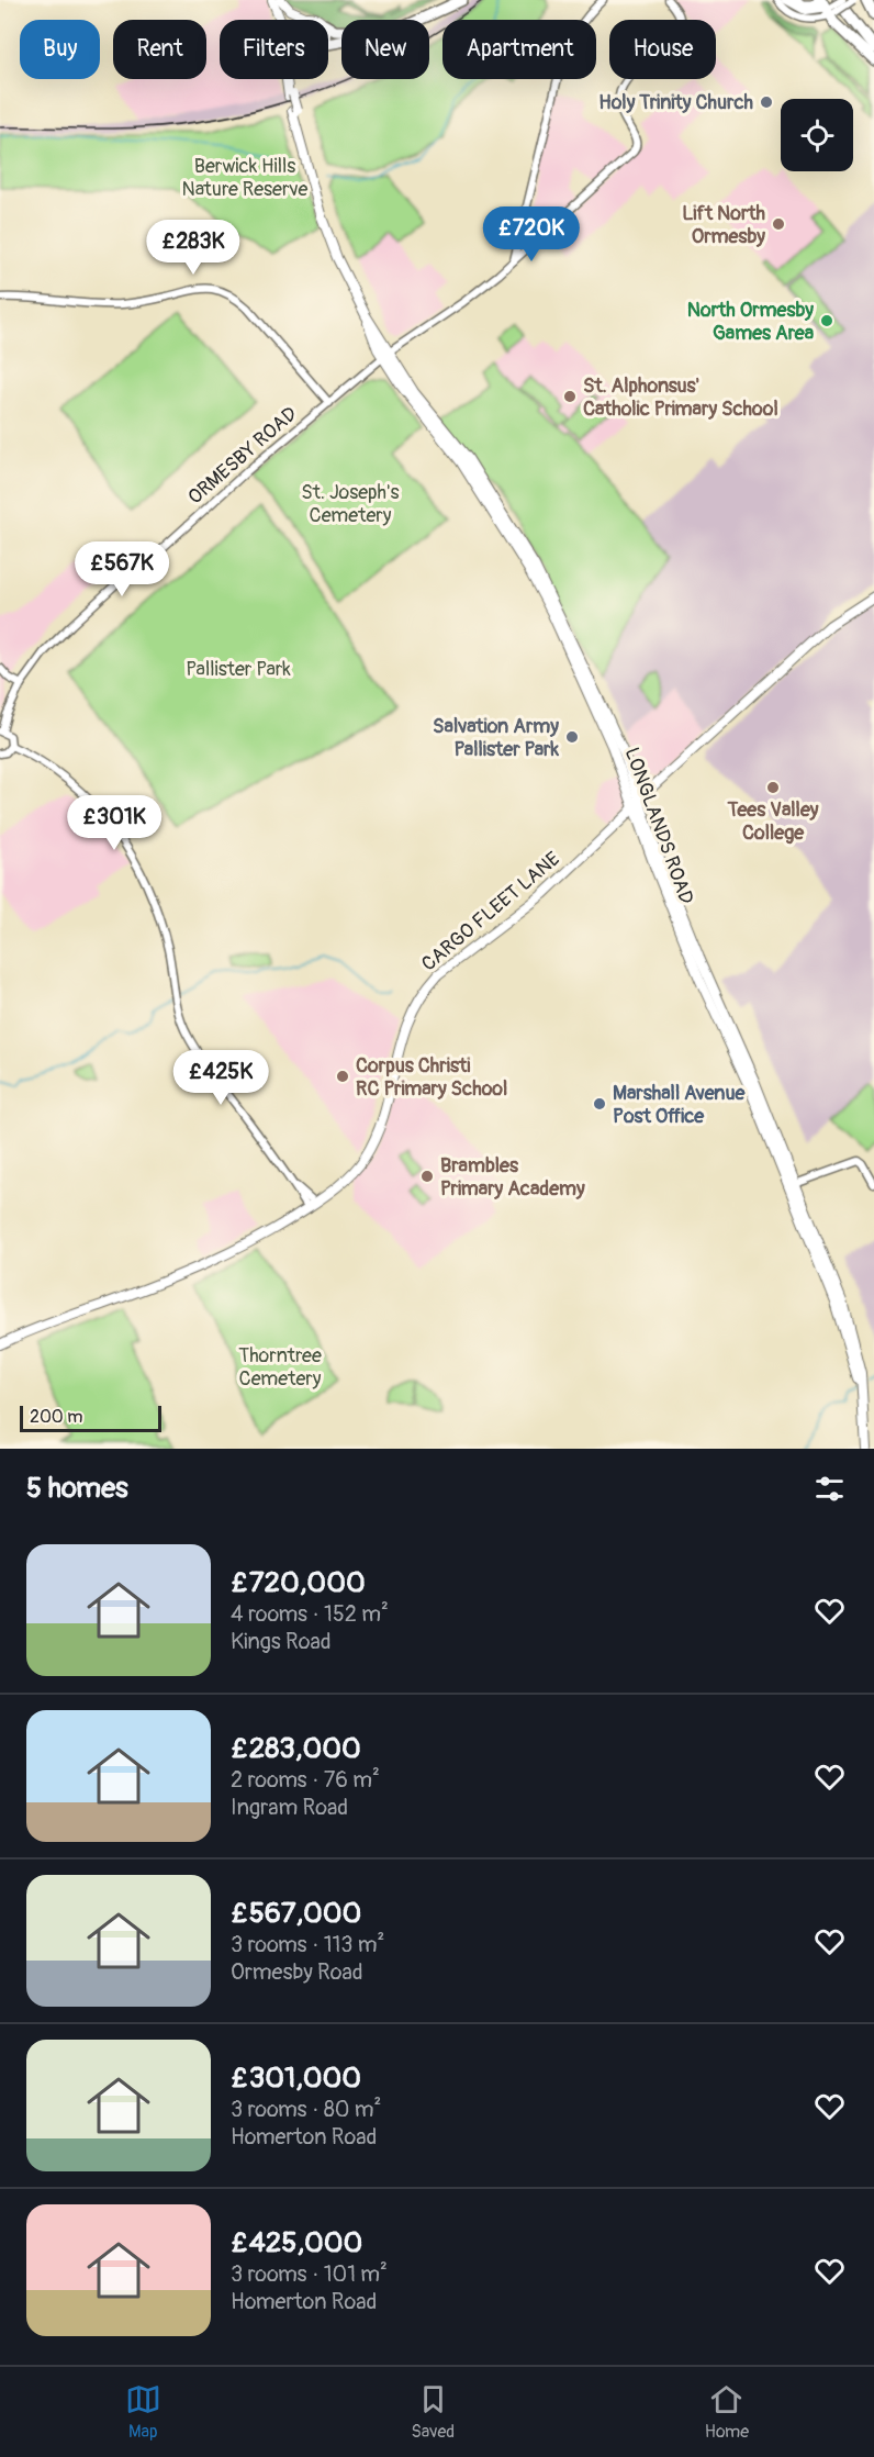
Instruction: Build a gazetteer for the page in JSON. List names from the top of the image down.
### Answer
{
  "streets": {
    "main road": ["LONGLANDS ROAD", "CARGO FLEET LANE"],
    "street": ["ORMESBY ROAD"]
  },
  "crossings": [
    ["ORMESBY ROAD", "LONGLANDS ROAD"],
    ["LONGLANDS ROAD", "CARGO FLEET LANE"]
  ],
  "parks": [
    "Berwick Hills Nature Reserve",
    "St. Joseph's Cemetery",
    "Pallister Park",
    "Thorntree Cemetery"
  ],
  "places": [
    "Holy Trinity Church",
    "Lift North Ormesby",
    "North Ormesby Games Area",
    "St. Alphonsus' Catholic Primary School",
    "Salvation Army Pallister Park",
    "Tees Valley College",
    "Corpus Christi RC Primary School",
    "Marshall Avenue Post Office",
    "Brambles Primary Academy"
  ],
  "scale_bar": "200 m",
  "page": {
    "chip": [
      "Buy",
      "Rent",
      "Filters",
      "New",
      "Apartment",
      "House"
    ],
    "price": [
      "£720K",
      "£283K",
      "£567K",
      "£301K",
      "£425K"
    ],
    "scale": "200 m",
    "heading": "5 homes",
    "list": [
      {
        "name": "£720,000",
        "note": "4 rooms · 152 m² · Kings Road"
      },
      {
        "name": "£283,000",
        "note": "2 rooms · 76 m² · Ingram Road"
      },
      {
        "name": "£567,000",
        "note": "3 rooms · 113 m² · Ormesby Road"
      },
      {
        "name": "£301,000",
        "note": "3 rooms · 80 m² · Homerton Road"
      },
      {
        "name": "£425,000",
        "note": "3 rooms · 101 m² · Homerton Road"
      }
    ],
    "tabs": ["Map", "Saved", "Home"]
  }
}
